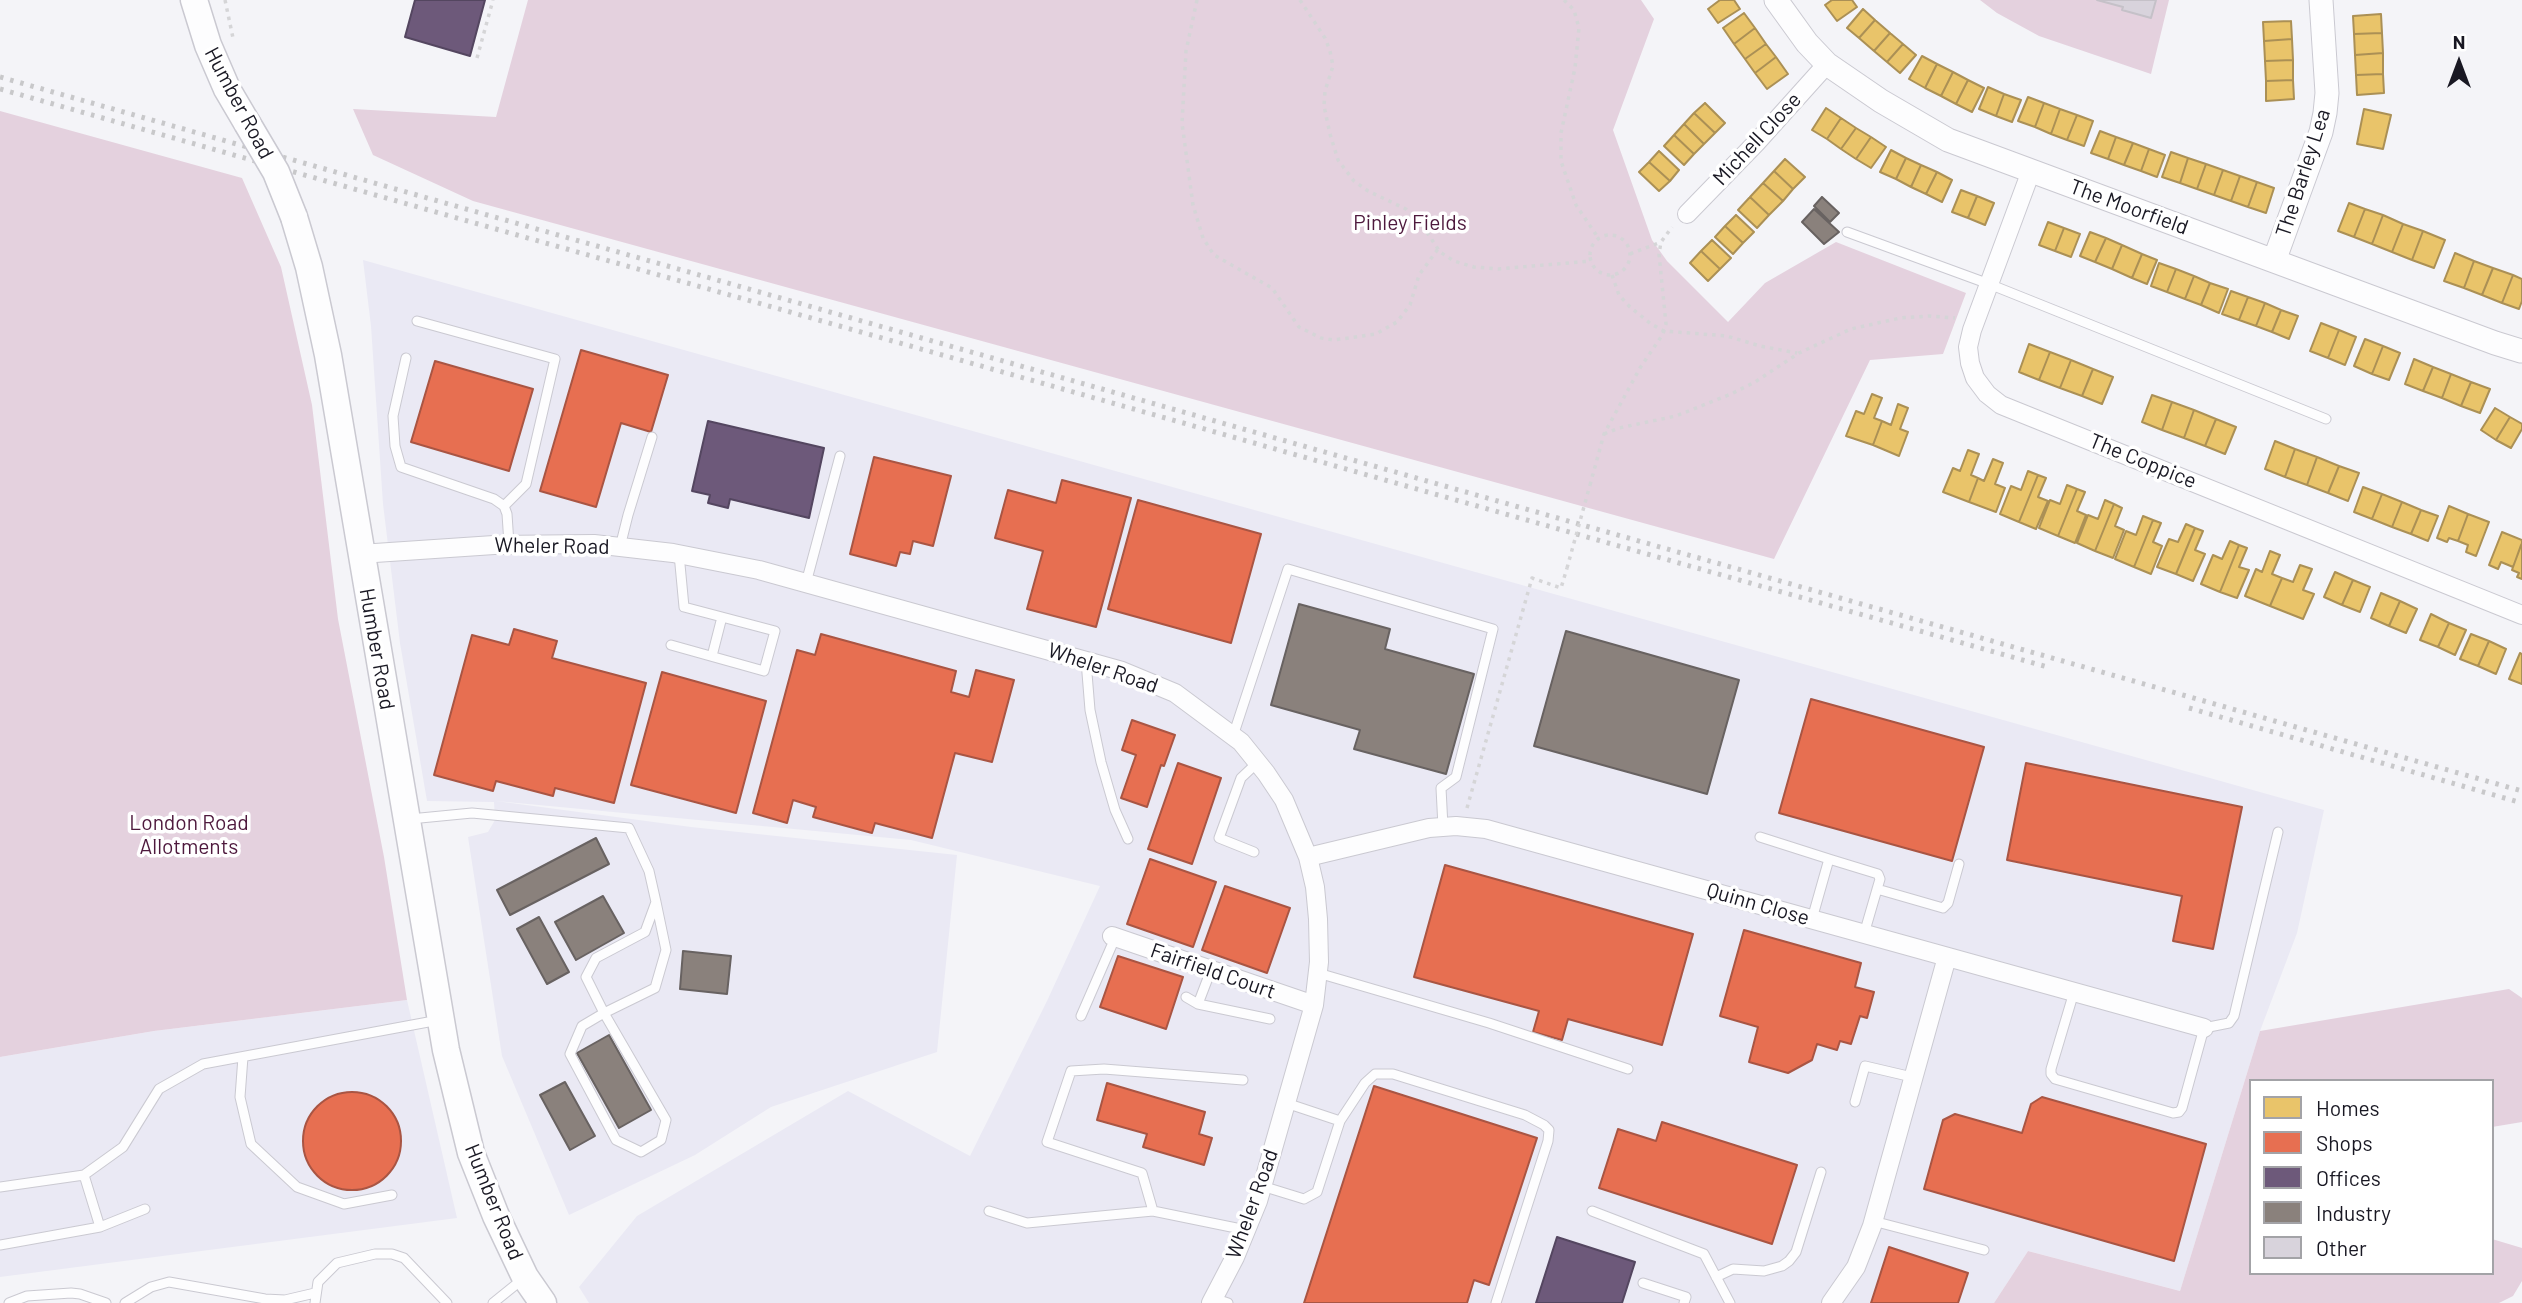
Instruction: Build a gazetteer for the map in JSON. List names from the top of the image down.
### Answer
{
  "streets": {
    "main road": ["Humber Road"],
    "street": [
      "Michell Close",
      "The Barley Lea",
      "The Moorfield",
      "The Coppice",
      "Wheler Road",
      "Quinn Close",
      "Fairfield Court"
    ]
  },
  "crossings": [
    ["Humber Road", "Wheler Road"],
    ["Michell Close", "The Moorfield"],
    ["The Barley Lea", "The Moorfield"],
    ["The Moorfield", "The Coppice"],
    ["Wheler Road", "Quinn Close"],
    ["Wheler Road", "Fairfield Court"]
  ],
  "parks": ["Pinley Fields", "London Road Allotments"],
  "legend": [
    "Homes",
    "Shops",
    "Offices",
    "Industry",
    "Other"
  ],
  "north": "top"
}
